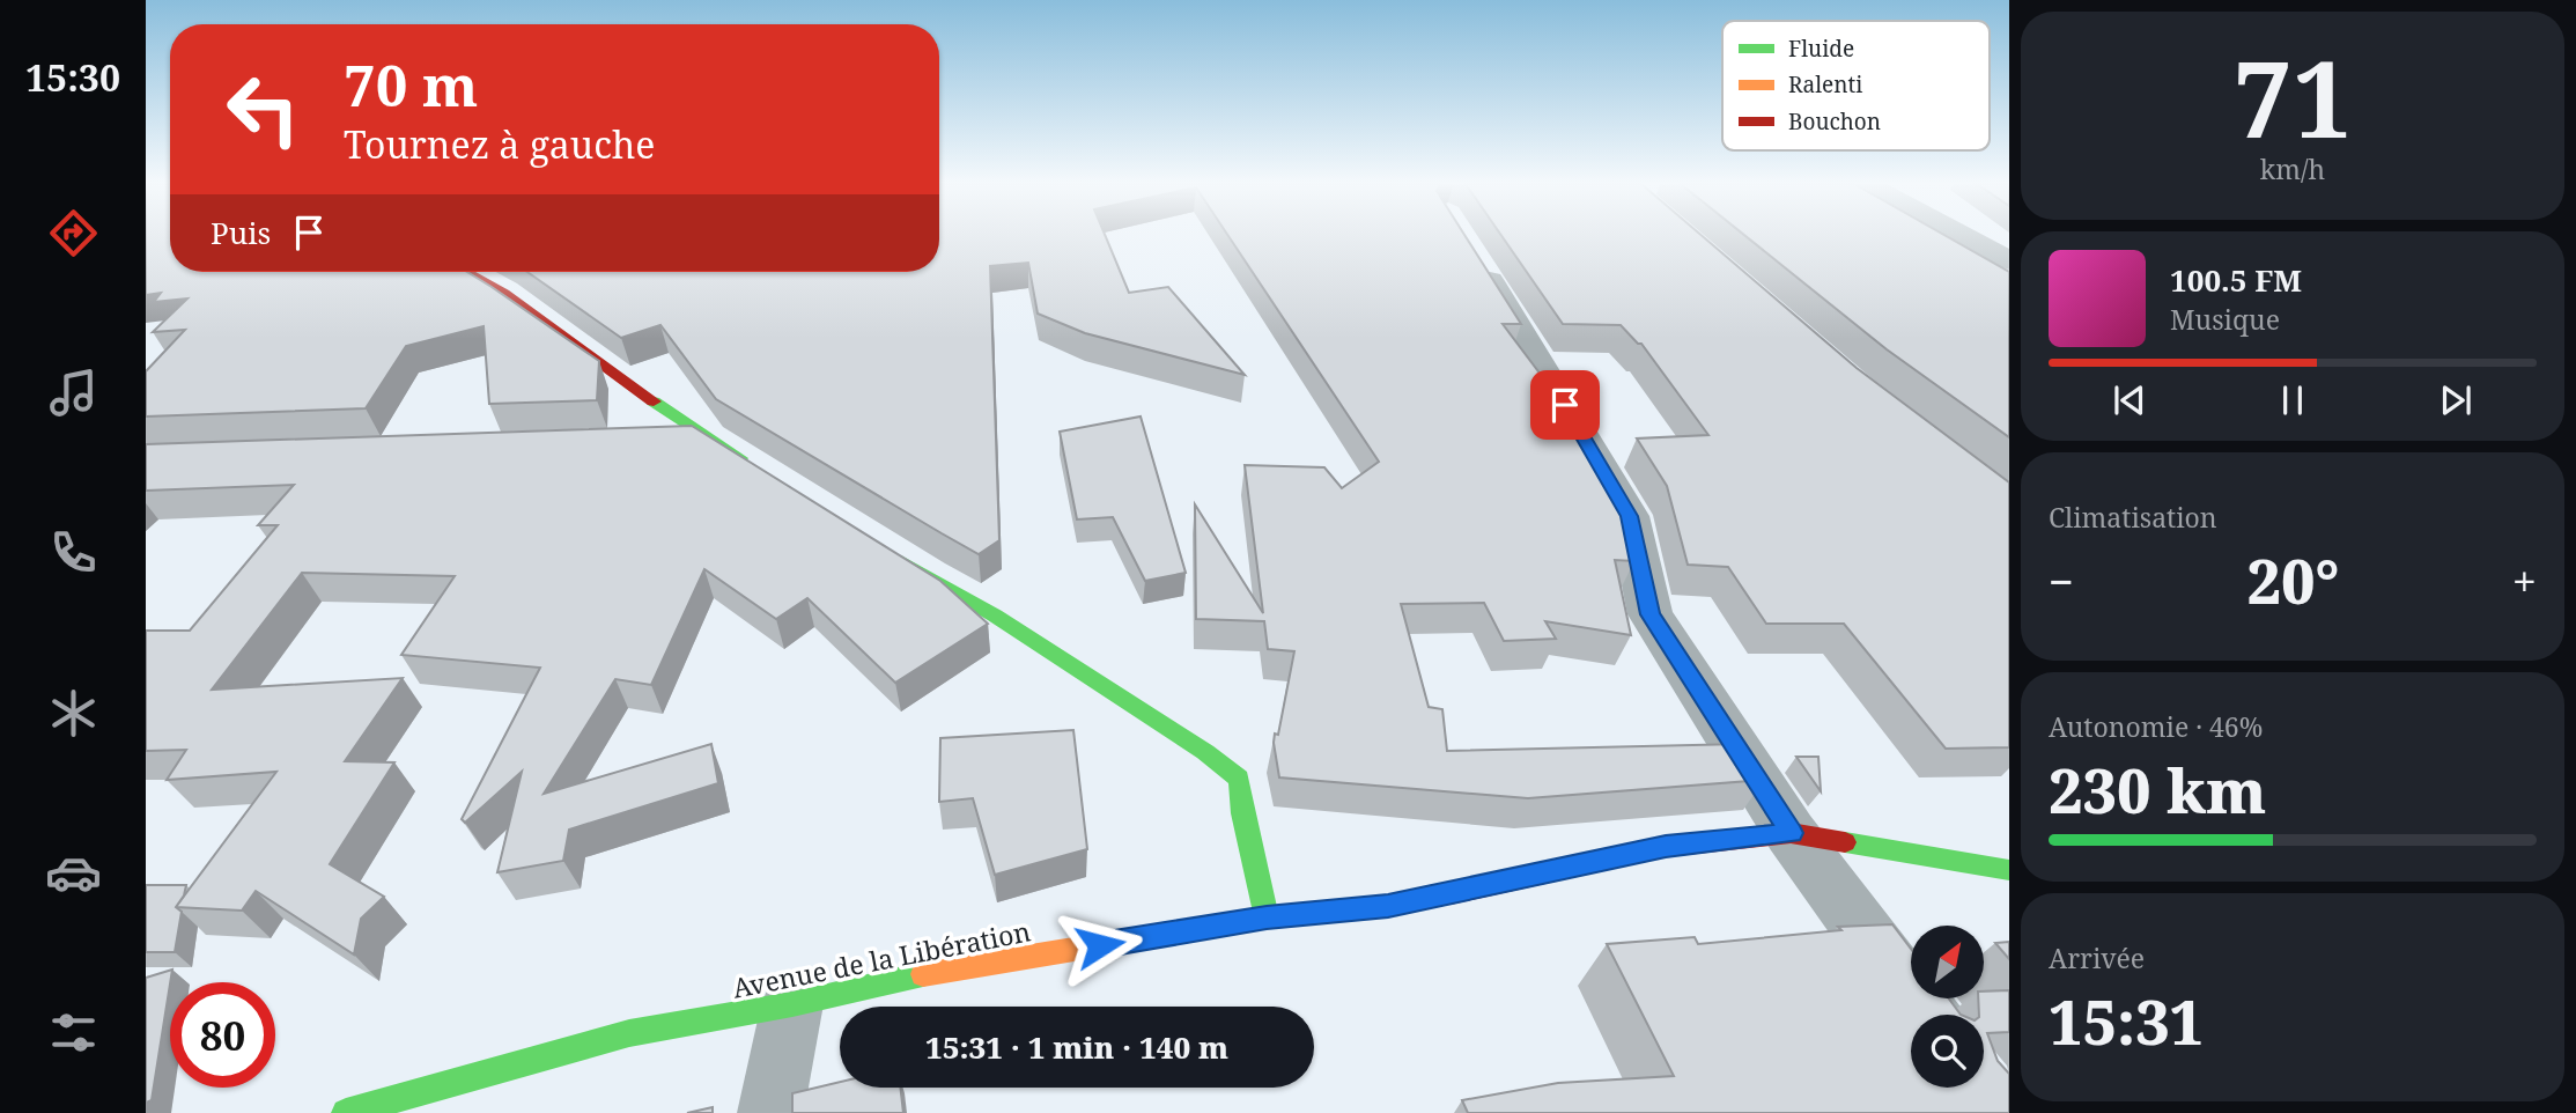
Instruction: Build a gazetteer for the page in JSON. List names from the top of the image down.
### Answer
{
  "streets": {
    "main road": ["Avenue de la Libération"]
  },
  "legend": ["Fluide", "Ralenti", "Bouchon"],
  "north": "top right",
  "page": {
    "tabs": "15:30",
    "tile": [
      ["71", "km/h"],
      "Climatisation",
      ["Autonomie · 46%", "230 km"],
      ["Arrivée", "15:31"]
    ],
    "turn": ["70 m", "Tournez à gauche"],
    "then": "Puis",
    "song": ["100.5 FM", "Musique"],
    "heat": ["−", "20°", "+"],
    "limit": "80",
    "trip": "15:31 · 1 min · 140 m"
  }
}
